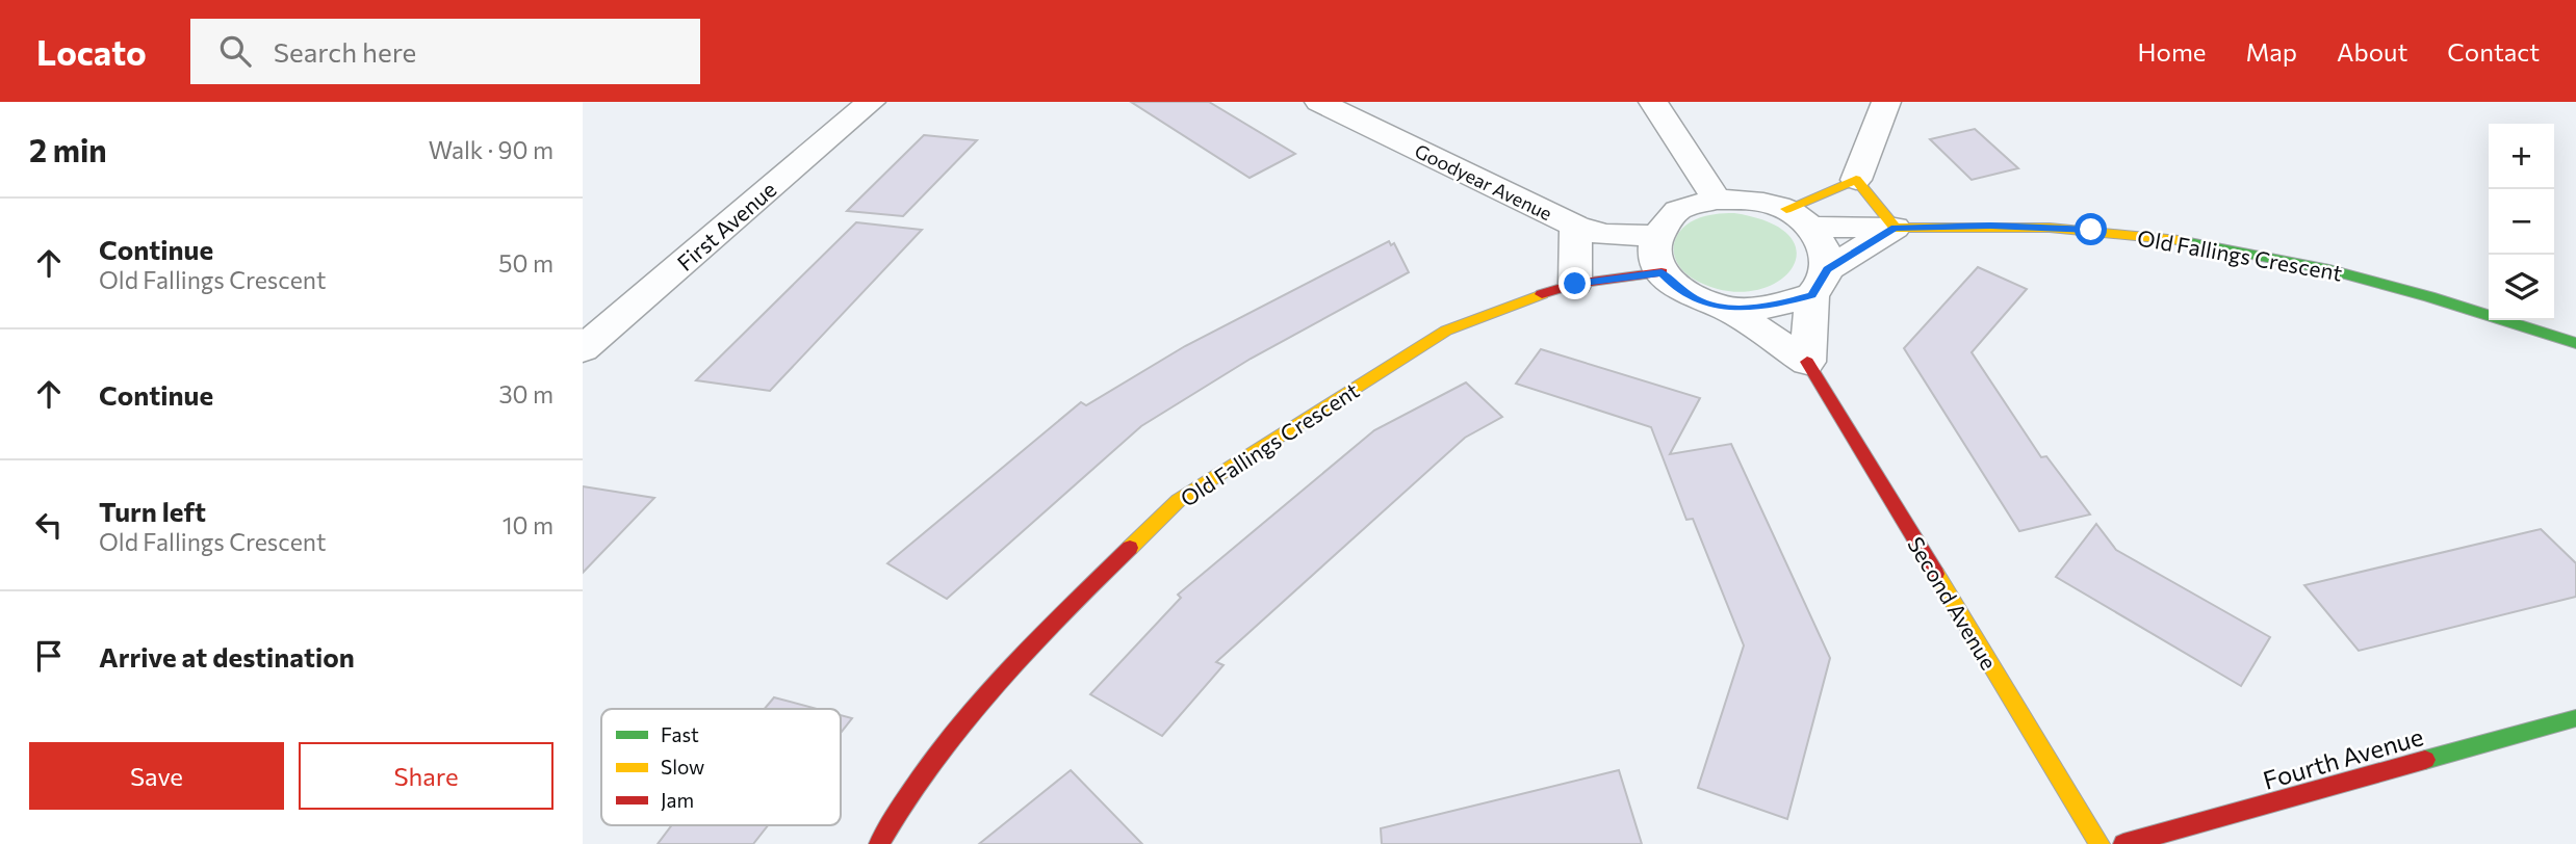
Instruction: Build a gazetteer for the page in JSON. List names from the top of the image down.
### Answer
{
  "streets": {
    "street": [
      "Goodyear Avenue",
      "First Avenue",
      "Old Fallings Crescent",
      "Second Avenue",
      "Fourth Avenue"
    ]
  },
  "crossings": [
    ["Goodyear Avenue", "Old Fallings Crescent"],
    ["Goodyear Avenue", "Second Avenue"],
    ["Old Fallings Crescent", "Second Avenue"]
  ],
  "legend": ["Fast", "Slow", "Jam"],
  "page": {
    "header": "Locato",
    "search": "Search here",
    "nav": [
      "Home",
      "Map",
      "About",
      "Contact"
    ],
    "heading": ["2 min", "Walk · 90 m"],
    "map_buttons": ["+", "−"],
    "list": [
      ["Continue", "Old Fallings Crescent", "50 m"],
      ["Continue", "30 m"],
      ["Turn left", "Old Fallings Crescent", "10 m"],
      "Arrive at destination"
    ],
    "buttons": ["Save", "Share"]
  }
}
